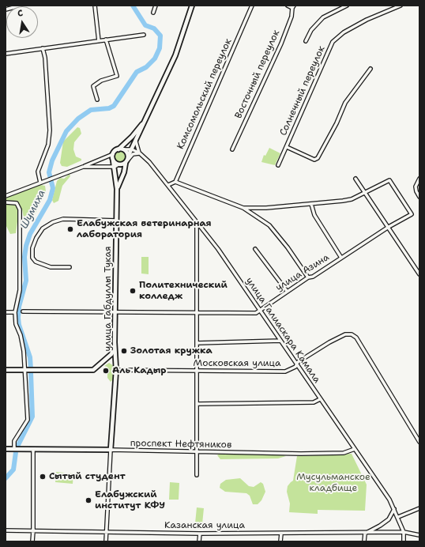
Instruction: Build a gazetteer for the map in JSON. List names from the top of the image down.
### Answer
{
  "streets": {
    "main road": ["улица Габдуллы Тукая", "проспект Нефтяников"],
    "street": [
      "Восточный переулок",
      "Солнечный переулок",
      "Комсомольский переулок",
      "улица Азина",
      "улица Галиаскара Камала",
      "Московская улица",
      "Казанская улица"
    ]
  },
  "crossings": [
    ["улица Азина", "улица Габдуллы Тукая"],
    ["улица Азина", "улица Галиаскара Камала"],
    ["улица Габдуллы Тукая", "улица Галиаскара Камала"],
    ["улица Габдуллы Тукая", "Московская улица"],
    ["улица Габдуллы Тукая", "проспект Нефтяников"],
    ["улица Габдуллы Тукая", "Казанская улица"],
    ["улица Галиаскара Камала", "Московская улица"],
    ["улица Галиаскара Камала", "проспект Нефтяников"],
    ["улица Галиаскара Камала", "Казанская улица"]
  ],
  "water": ["Шумиха"],
  "parks": ["Мусульманское кладбище"],
  "places": [
    "Елабужская ветеринарная лаборатория",
    "Политехнический колледж",
    "Золотая кружка",
    "Аль Кадыр",
    "Сытый студент",
    "Елабужский институт КФУ"
  ],
  "north": "top"
}
